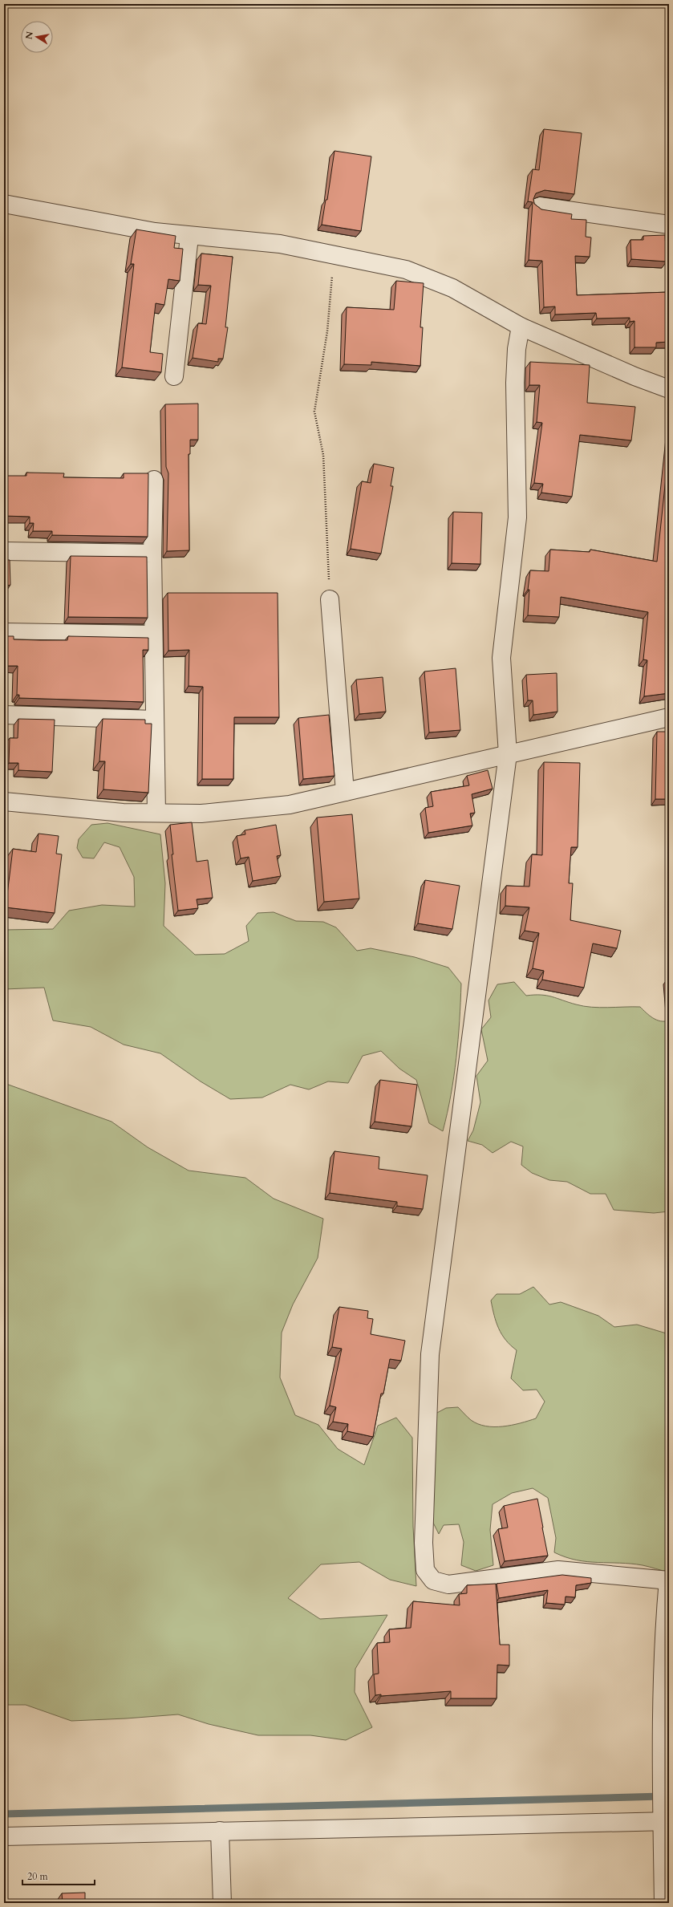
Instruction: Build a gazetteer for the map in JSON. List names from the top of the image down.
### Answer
{
  "scale_bar": "20 m",
  "north": "left"
}
